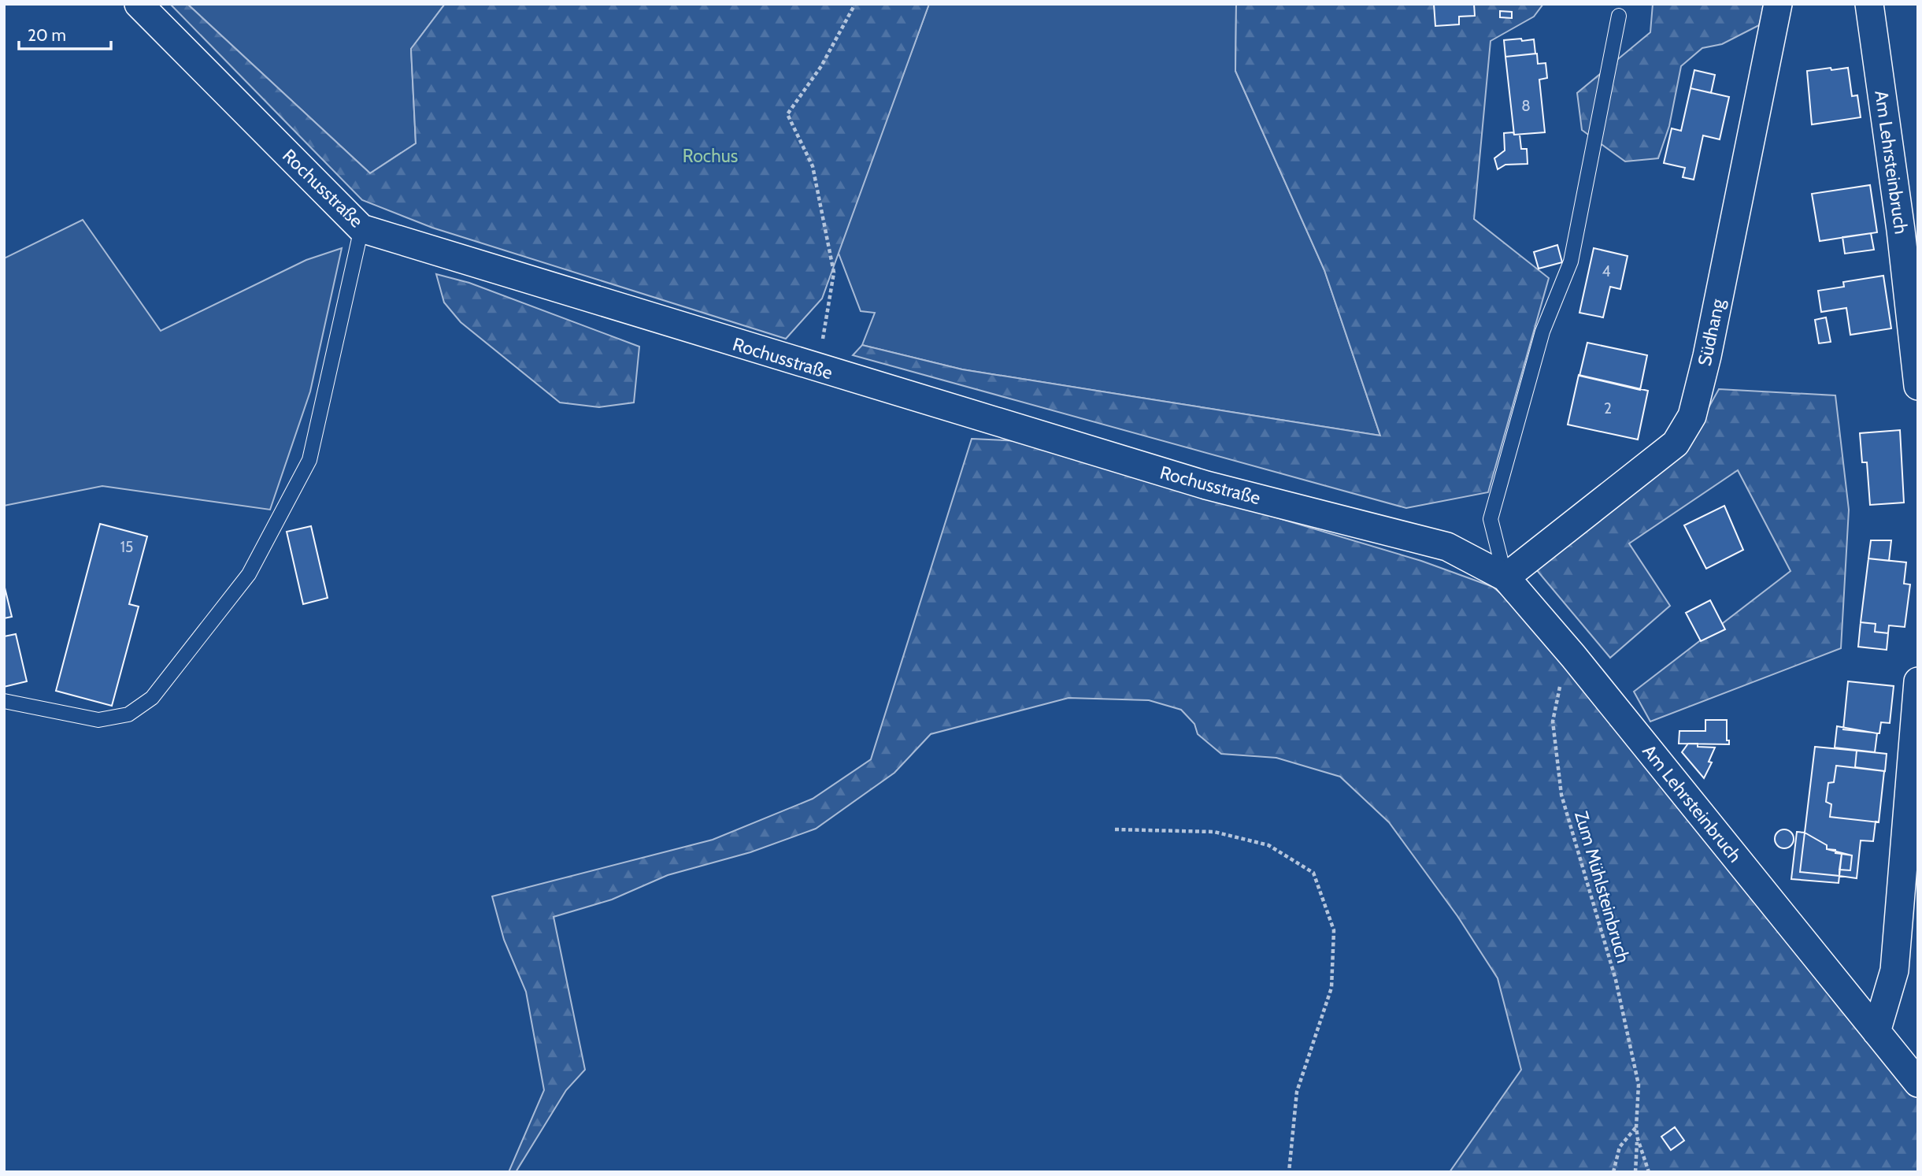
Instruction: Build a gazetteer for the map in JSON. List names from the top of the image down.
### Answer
{
  "streets": {
    "street": ["Am Lehrsteinbruch", "Rochusstraße", "Südhang"],
    "path": ["Zum Mühlsteinbruch"]
  },
  "crossings": [
    ["Am Lehrsteinbruch", "Rochusstraße"],
    ["Am Lehrsteinbruch", "Südhang"],
    ["Am Lehrsteinbruch", "Zum Mühlsteinbruch"],
    ["Rochusstraße", "Südhang"]
  ],
  "parks": ["Rochus"],
  "house_numbers": [
    "8",
    "4",
    "2",
    "15"
  ],
  "scale_bar": "20 m"
}
